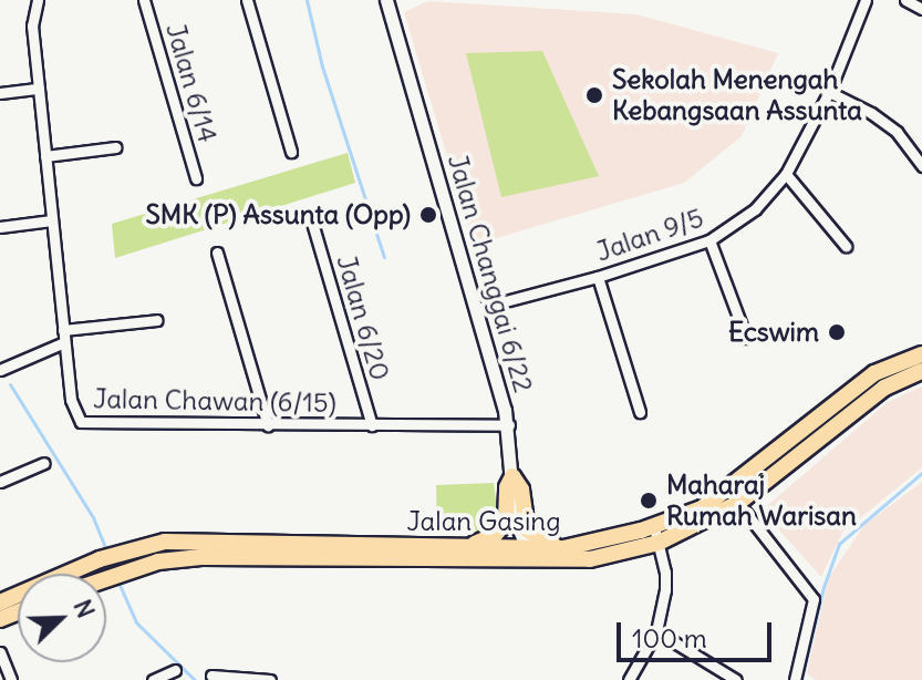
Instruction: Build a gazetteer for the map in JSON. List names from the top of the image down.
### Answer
{
  "streets": {
    "main road": ["Jalan Gasing"],
    "street": [
      "Jalan 6/14",
      "Jalan 9/5",
      "Jalan Changgai 6/22",
      "Jalan 6/20",
      "Jalan Chawan (6/15)"
    ]
  },
  "crossings": [
    ["Jalan 9/5", "Jalan Changgai 6/22"],
    ["Jalan Changgai 6/22", "Jalan Chawan (6/15)"],
    ["Jalan Changgai 6/22", "Jalan Gasing"],
    ["Jalan 6/20", "Jalan Chawan (6/15)"]
  ],
  "places": [
    "Sekolah Menengah Kebangsaan Assunta",
    "SMK (P) Assunta (Opp)",
    "Ecswim",
    "Maharaj Rumah Warisan"
  ],
  "scale_bar": "100 m",
  "north": "top right"
}
